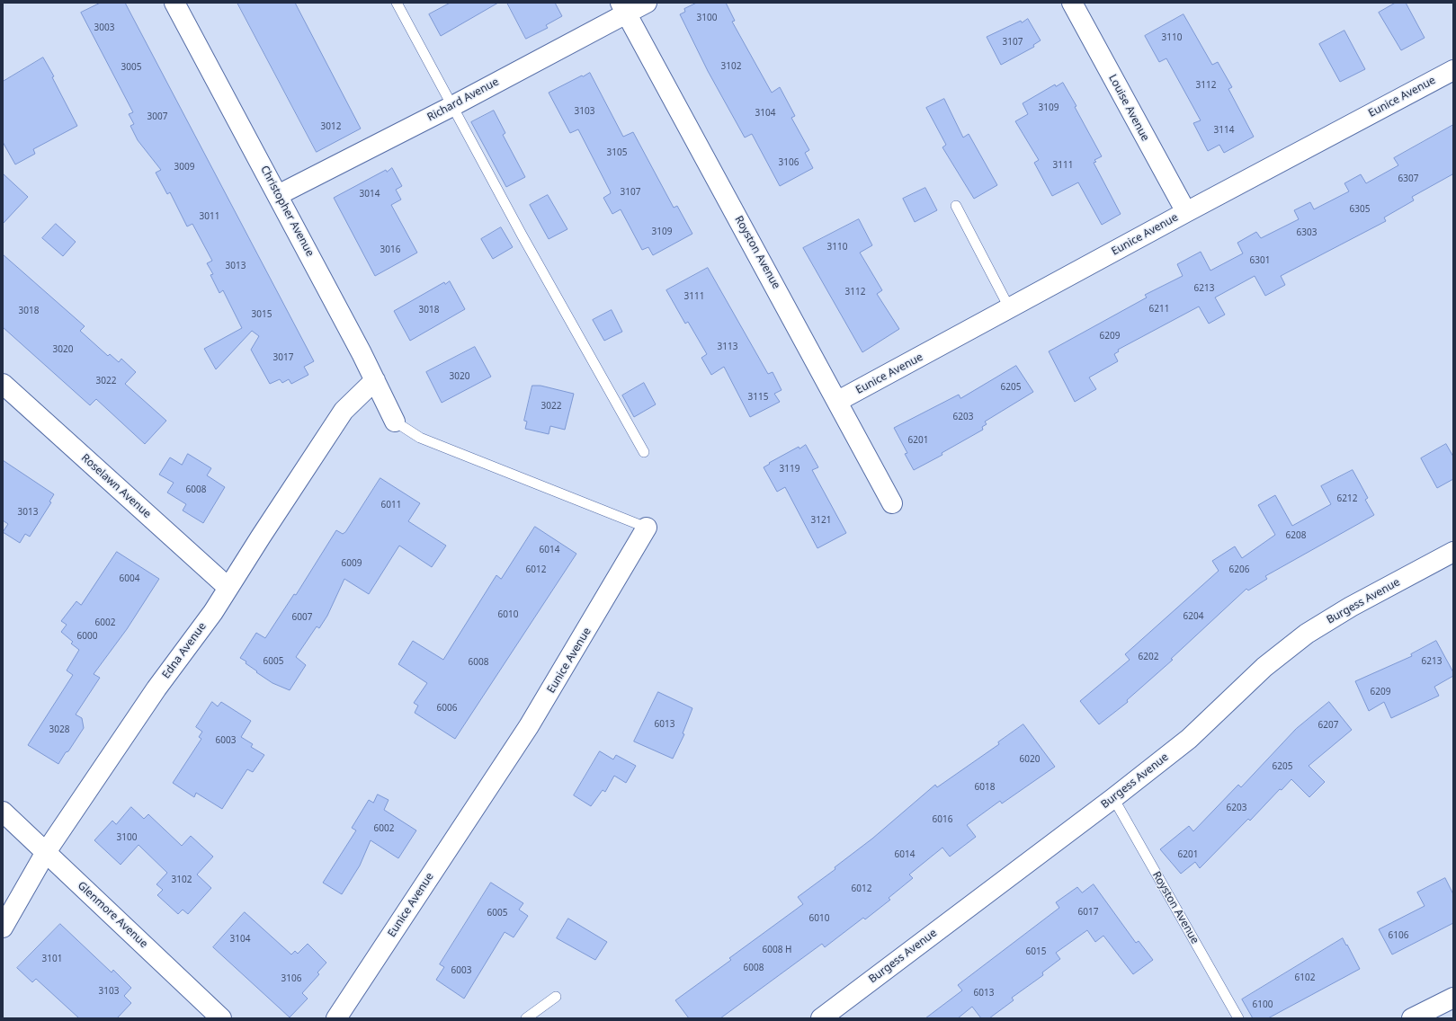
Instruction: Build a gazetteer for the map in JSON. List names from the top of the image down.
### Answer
{
  "streets": {
    "street": [
      "Eunice Avenue",
      "Richard Avenue",
      "Louise Avenue",
      "Christopher Avenue",
      "Royston Avenue",
      "Roselawn Avenue",
      "Burgess Avenue",
      "Edna Avenue",
      "Glenmore Avenue"
    ]
  },
  "crossings": [
    ["Eunice Avenue", "Louise Avenue"],
    ["Eunice Avenue", "Christopher Avenue"],
    ["Eunice Avenue", "Royston Avenue"],
    ["Richard Avenue", "Christopher Avenue"],
    ["Richard Avenue", "Royston Avenue"],
    ["Christopher Avenue", "Edna Avenue"],
    ["Royston Avenue", "Burgess Avenue"],
    ["Roselawn Avenue", "Edna Avenue"],
    ["Edna Avenue", "Glenmore Avenue"]
  ],
  "house_numbers": [
    "3100",
    "3003",
    "3110",
    "3107",
    "3102",
    "3005",
    "3112",
    "3109",
    "3103",
    "3104",
    "3007",
    "3012",
    "3114",
    "3105",
    "3106",
    "3111",
    "3009",
    "6307",
    "3107",
    "3014",
    "6305",
    "3011",
    "3109",
    "6303",
    "3110",
    "3016",
    "6301",
    "3013",
    "6213",
    "3112",
    "3111",
    "6211",
    "3018",
    "3018",
    "3015",
    "6209",
    "3113",
    "3020",
    "3017",
    "3020",
    "3022",
    "6205",
    "3115",
    "3022",
    "6203",
    "6201",
    "3119",
    "6008",
    "6212",
    "6011",
    "3013",
    "3121",
    "6208",
    "6014",
    "6009",
    "6012",
    "6206",
    "6004",
    "6010",
    "6204",
    "6007",
    "6002",
    "6000",
    "6202",
    "6005",
    "6213",
    "6008",
    "6209",
    "6006",
    "6013",
    "6207",
    "3028",
    "6003",
    "6020",
    "6205",
    "6018",
    "6203",
    "6016",
    "6002",
    "3100",
    "6014",
    "6201",
    "3102",
    "6012",
    "6017",
    "6005",
    "6010",
    "6106",
    "3104",
    "6008 H",
    "6015",
    "3101",
    "6008",
    "6003",
    "6102",
    "3106",
    "3103",
    "6013",
    "6100"
  ]
}
